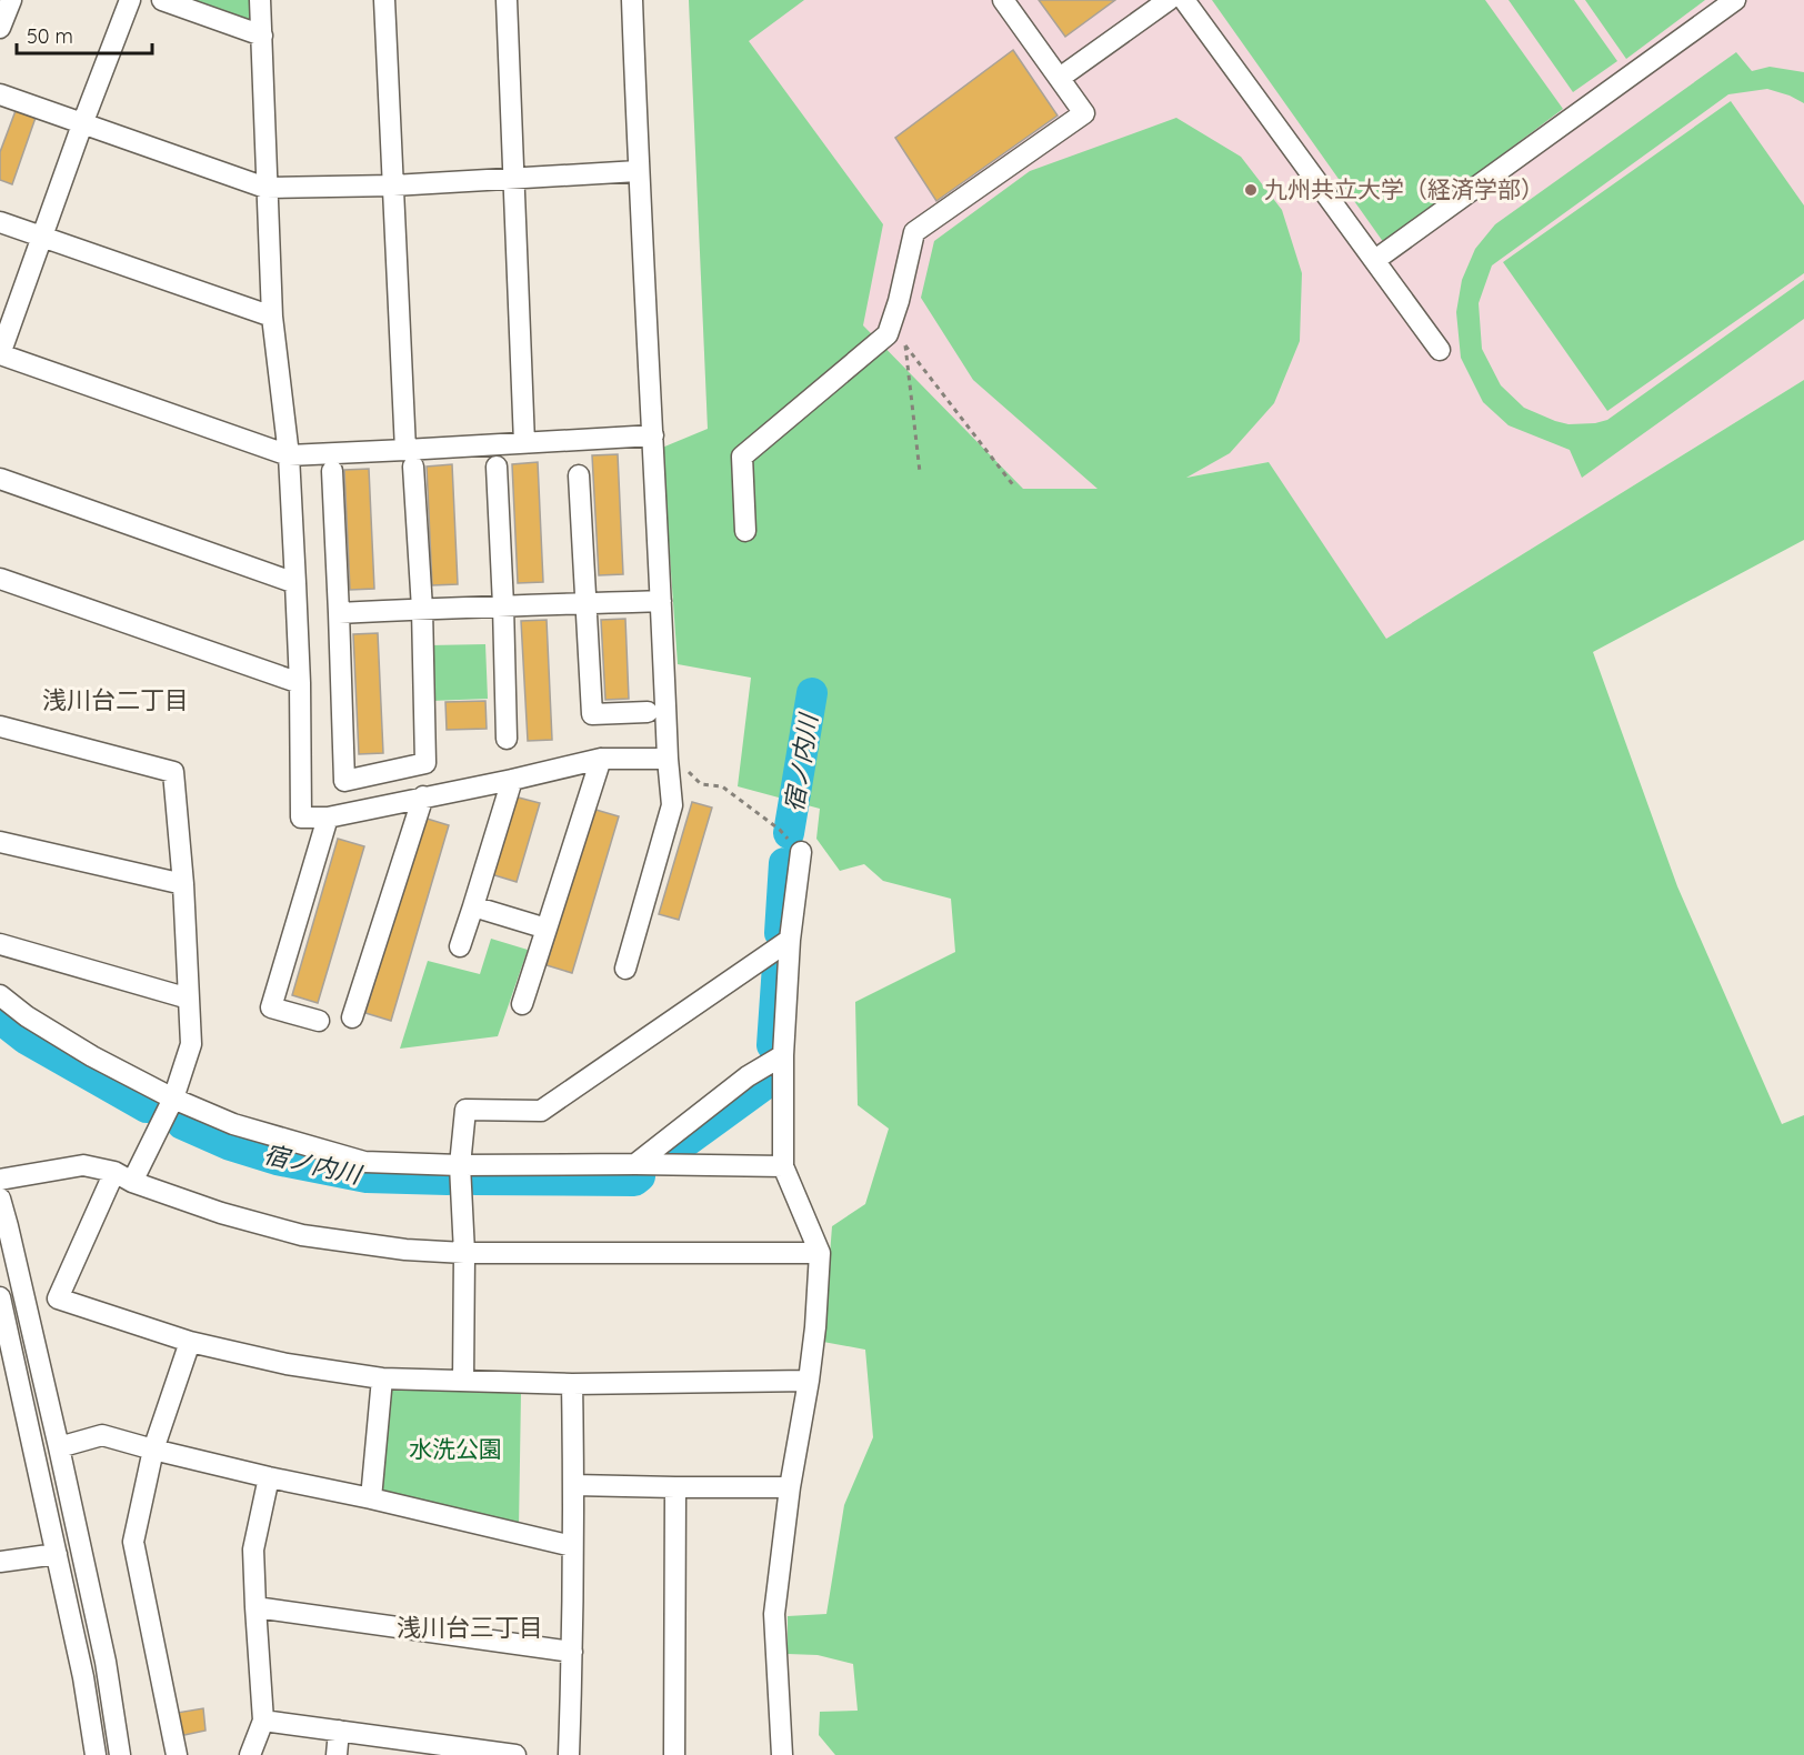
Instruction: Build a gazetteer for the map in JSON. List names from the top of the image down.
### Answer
{
  "districts": ["浅川台二丁目", "浅川台三丁目"],
  "water": ["宿ノ内川"],
  "parks": ["水洗公園"],
  "places": ["九州共立大学（経済学部）"],
  "scale_bar": "50 m"
}
